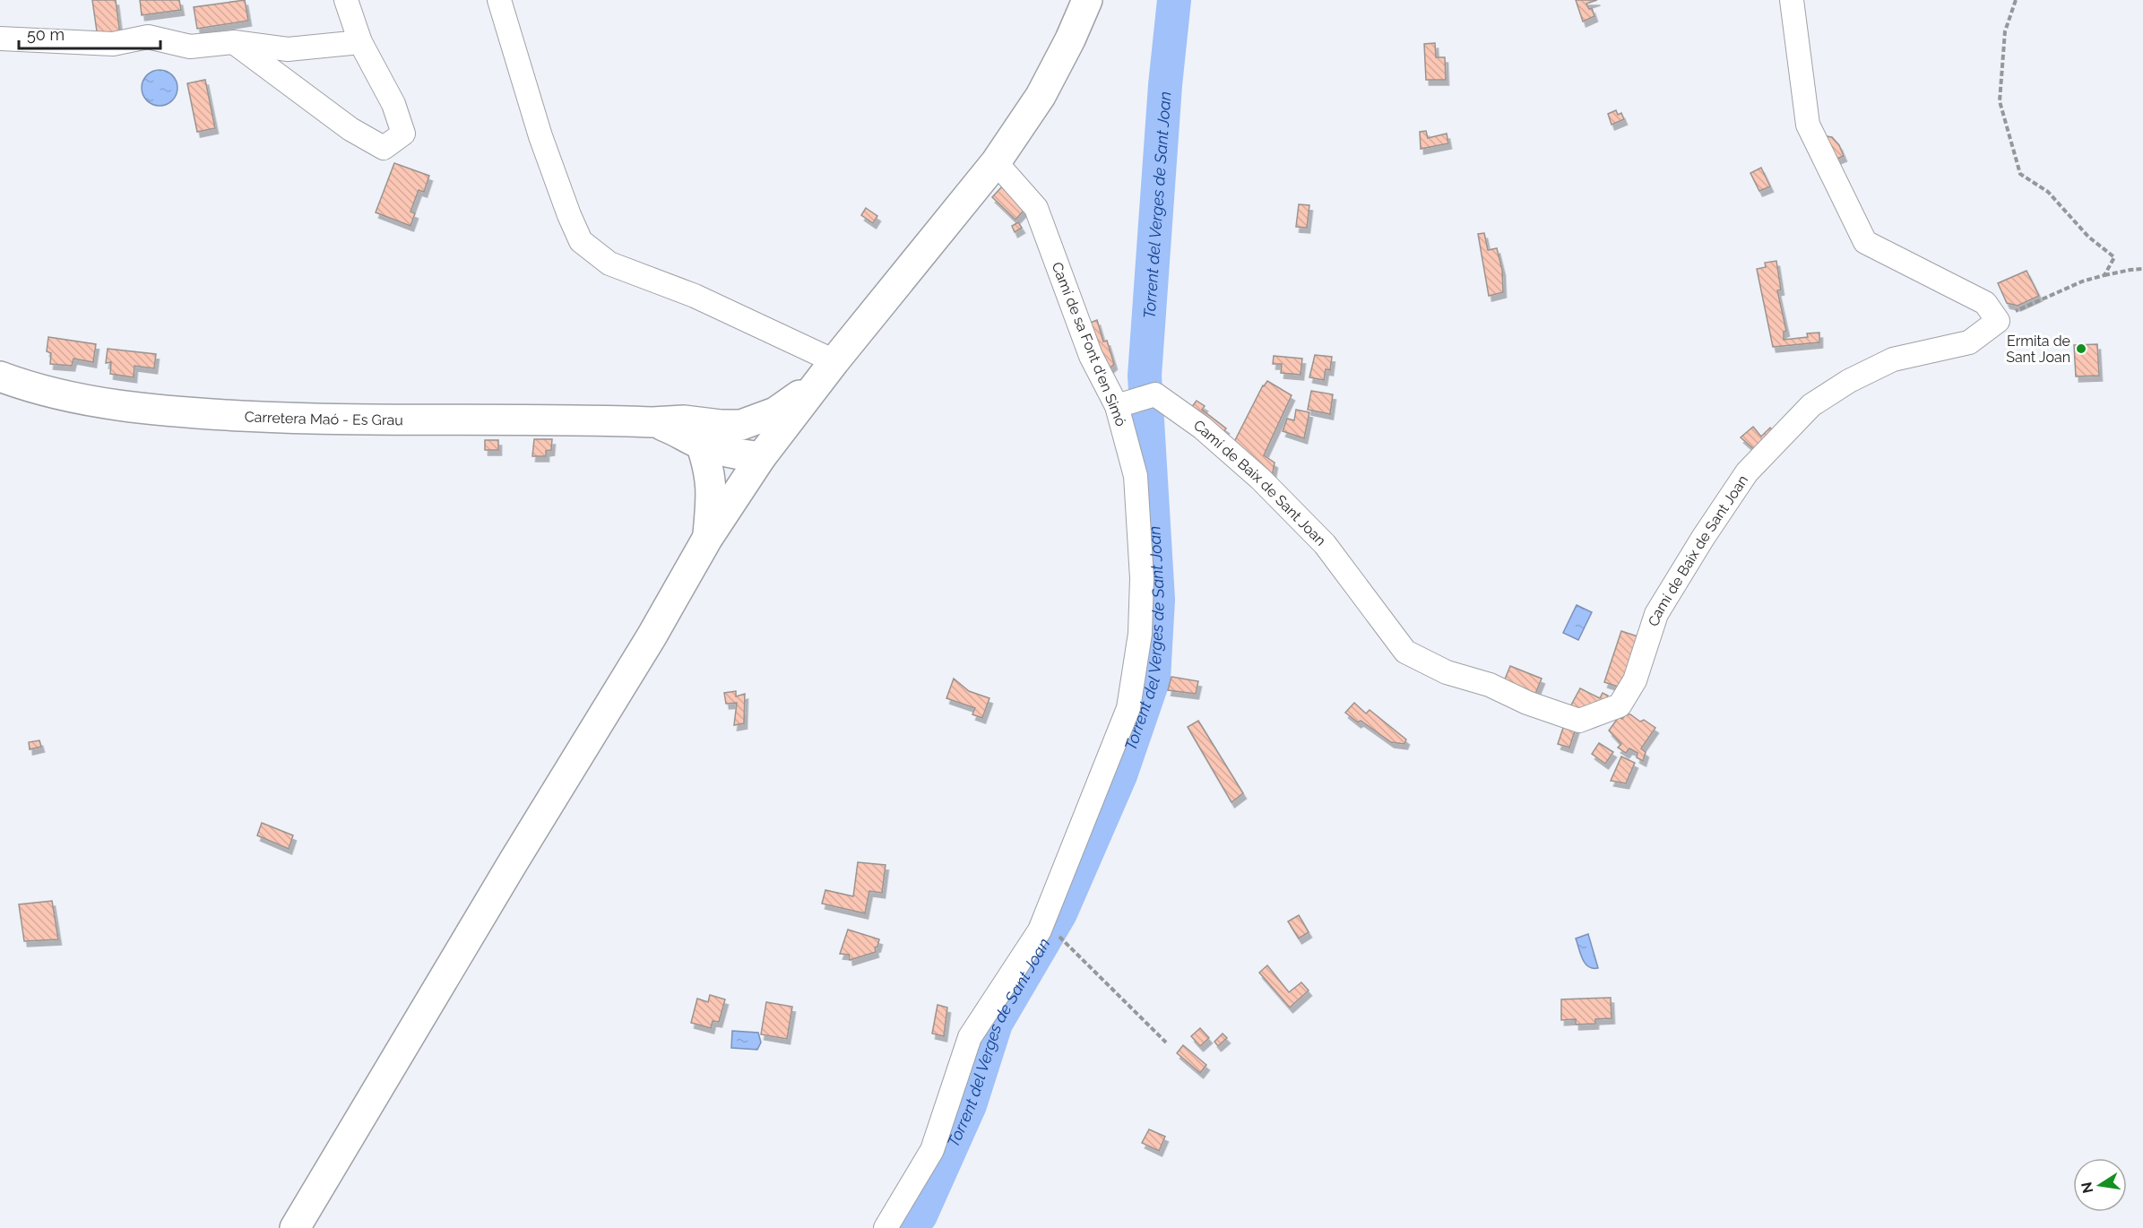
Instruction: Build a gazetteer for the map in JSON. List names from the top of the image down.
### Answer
{
  "streets": {
    "main road": ["Carretera Maó - Es Grau"],
    "street": ["Camí de sa Font d'en Simó", "Camí de Baix de Sant Joan"]
  },
  "crossings": [
    ["Camí de sa Font d'en Simó", "Camí de Baix de Sant Joan"]
  ],
  "water": ["Torrent del Verges de Sant Joan"],
  "places": ["Ermita de Sant Joan"],
  "scale_bar": "50 m",
  "north": "left"
}
